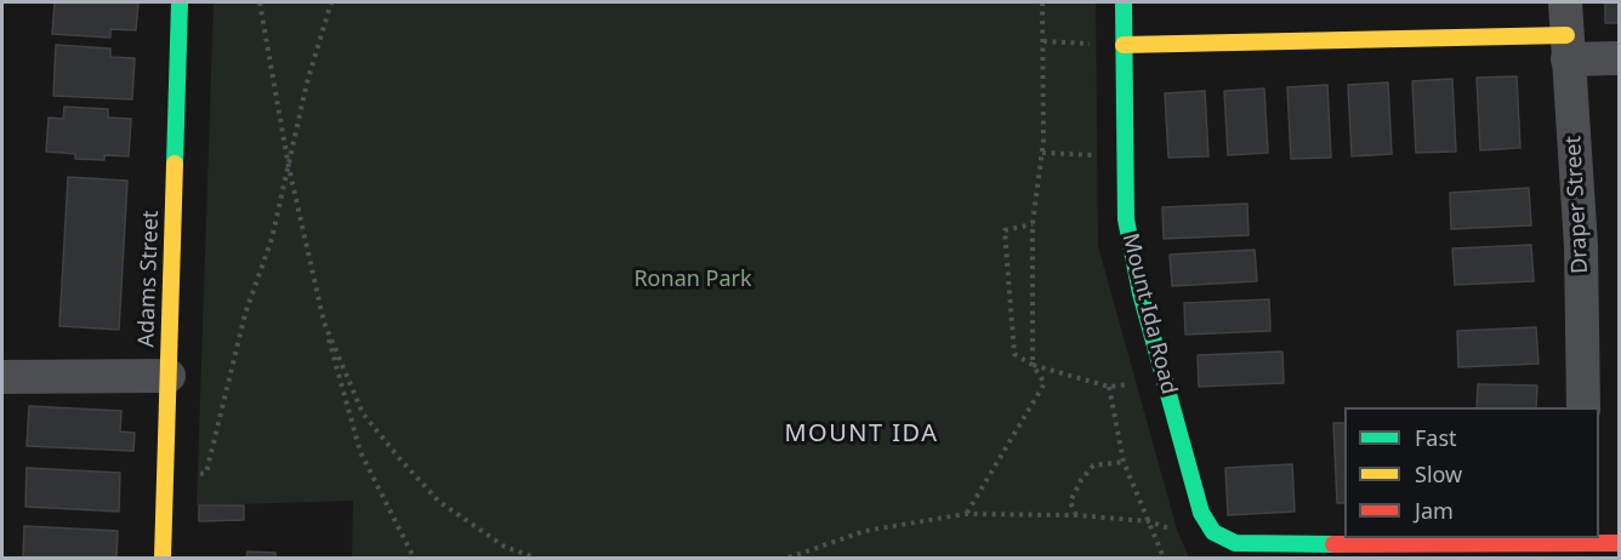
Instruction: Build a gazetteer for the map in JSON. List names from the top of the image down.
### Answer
{
  "streets": {
    "street": ["Draper Street", "Adams Street", "Mount Ida Road"]
  },
  "districts": ["MOUNT IDA"],
  "parks": ["Ronan Park"],
  "legend": ["Fast", "Slow", "Jam"]
}
